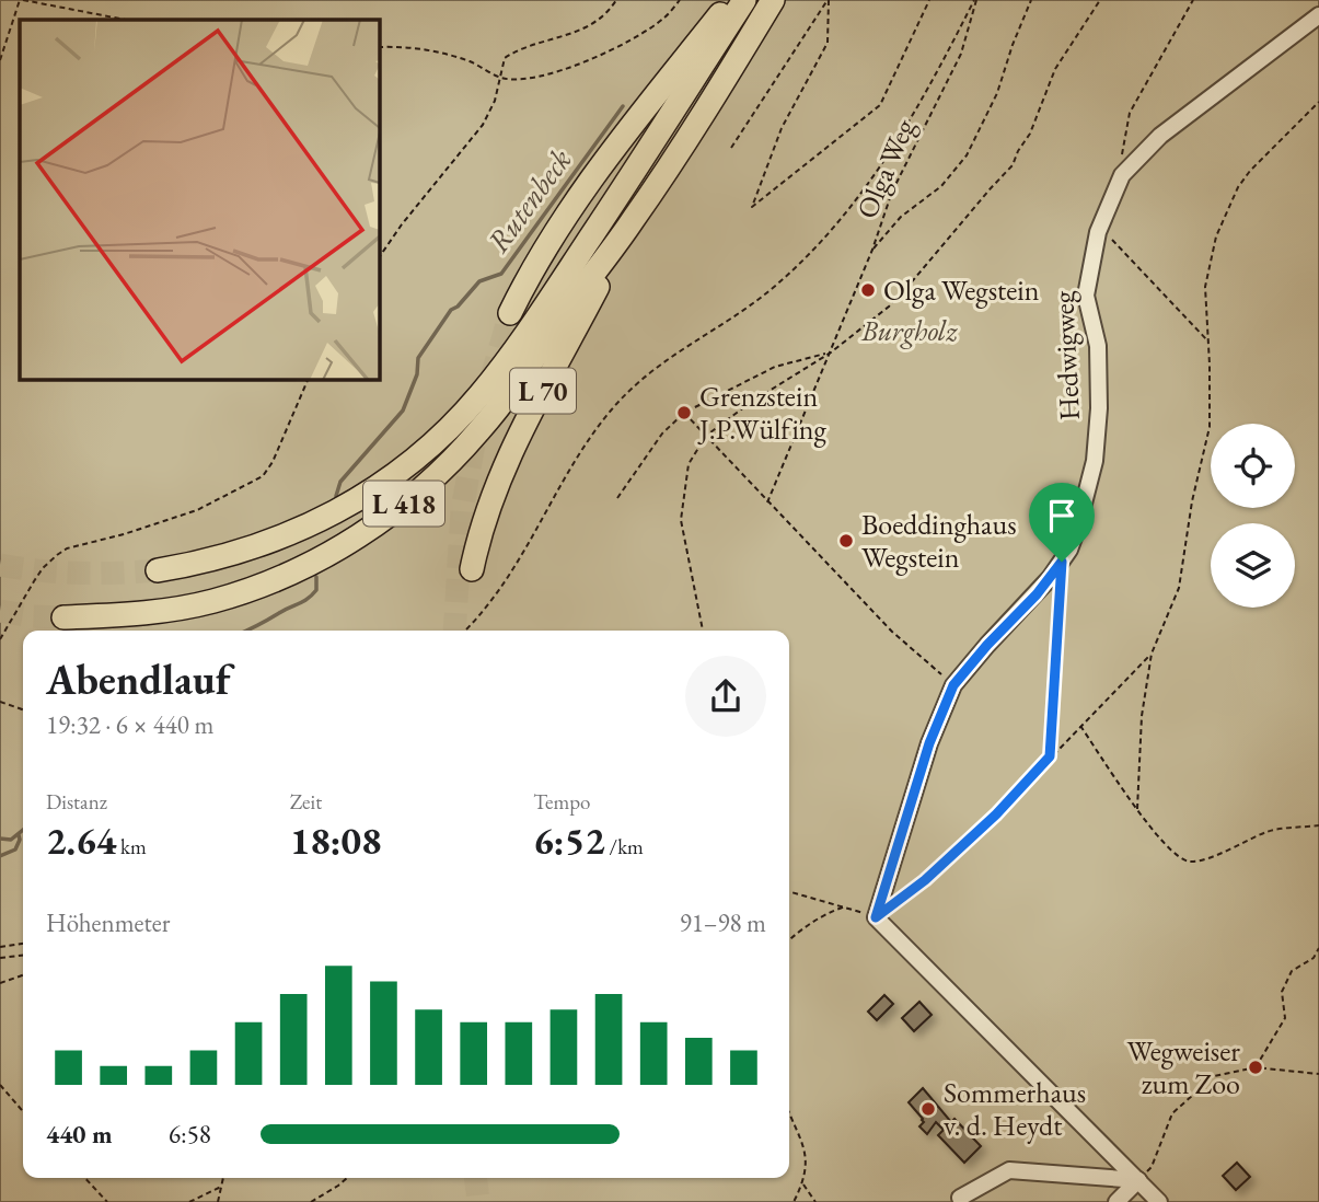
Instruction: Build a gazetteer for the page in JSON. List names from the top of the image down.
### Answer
{
  "streets": {
    "highway": ["L 70", "L 418"],
    "street": ["Hedwigweg"],
    "path": ["Olga Weg"]
  },
  "crossings": [
    ["L 70", "L 418"]
  ],
  "water": ["Rutenbeck"],
  "parks": ["Burgholz"],
  "places": [
    "Olga Wegstein",
    "Grenzstein J.P.Wülfing",
    "Boeddinghaus Wegstein",
    "Wegweiser zum Zoo",
    "Sommerhaus v. d. Heydt"
  ],
  "page": {
    "heading": ["Abendlauf", "19:32 · 6 × 440 m"],
    "stats": [
      ["Distanz", "2.64 km"],
      ["Zeit", "18:08"],
      ["Tempo", "6:52 /km"]
    ],
    "chart": ["Höhenmeter", "91–98 m"],
    "list": [
      {
        "name": "440 m",
        "note": "6:58"
      }
    ]
  }
}
